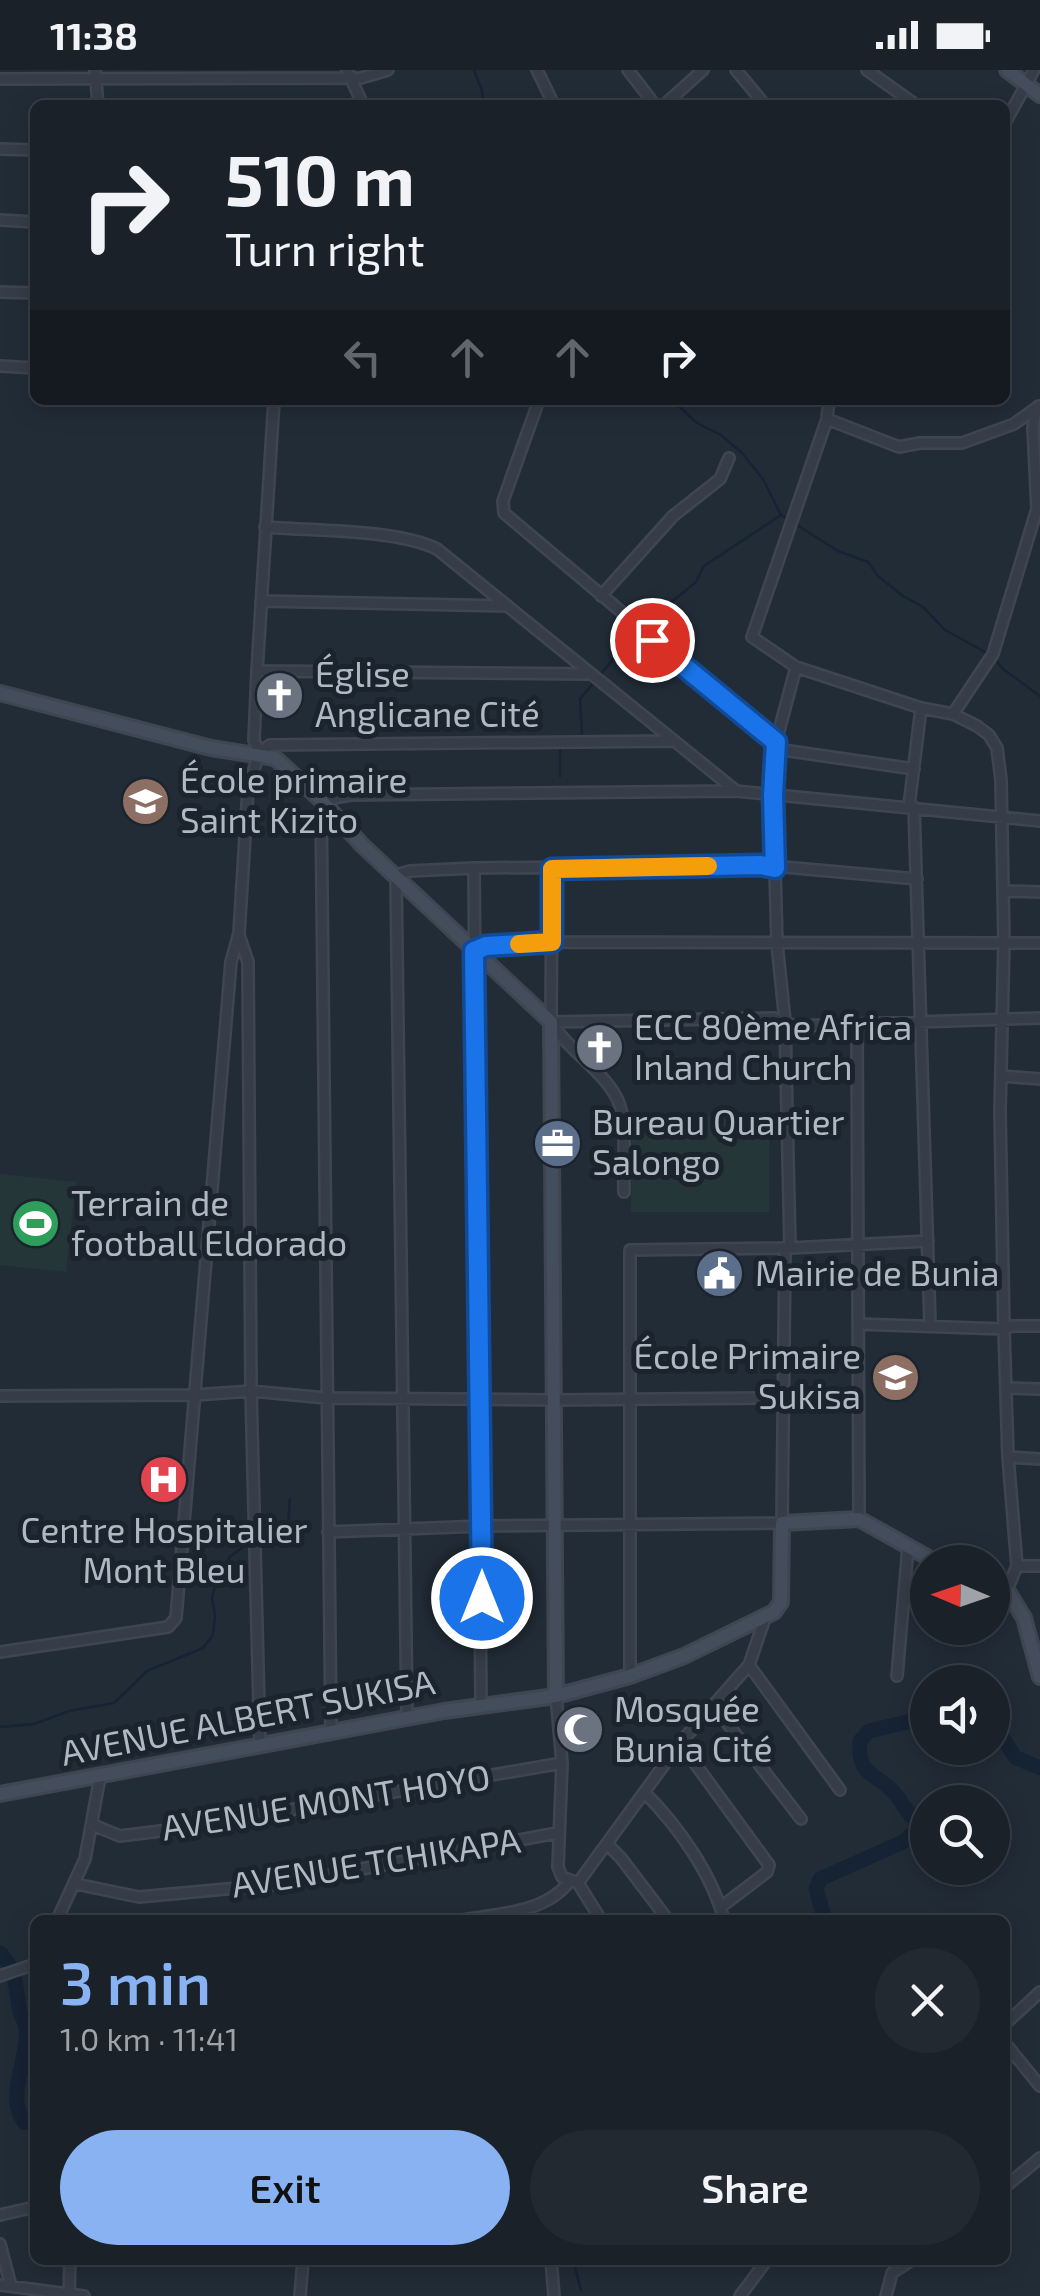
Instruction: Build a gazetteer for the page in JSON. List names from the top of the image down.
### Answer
{
  "streets": {
    "street": ["AVENUE ALBERT SUKISA", "AVENUE MONT HOYO", "AVENUE TCHIKAPA"]
  },
  "places": {
    "church": ["Église Anglicane Cité", "ECC 80ème Africa Inland Church"],
    "school or university": ["École primaire Saint Kizito", "École Primaire Sukisa"],
    "office": ["Bureau Quartier Salongo"],
    "sports": ["Terrain de football Eldorado"],
    "public building": ["Mairie de Bunia"],
    "hospital": ["Centre Hospitalier Mont Bleu"],
    "mosque": ["Mosquée Bunia Cité"]
  },
  "north": "left",
  "page": {
    "status": "11:38",
    "turn": ["510 m", "Turn right"],
    "heading": ["3 min", "1.0 km · 11:41"],
    "buttons": ["Exit", "Share"]
  }
}
